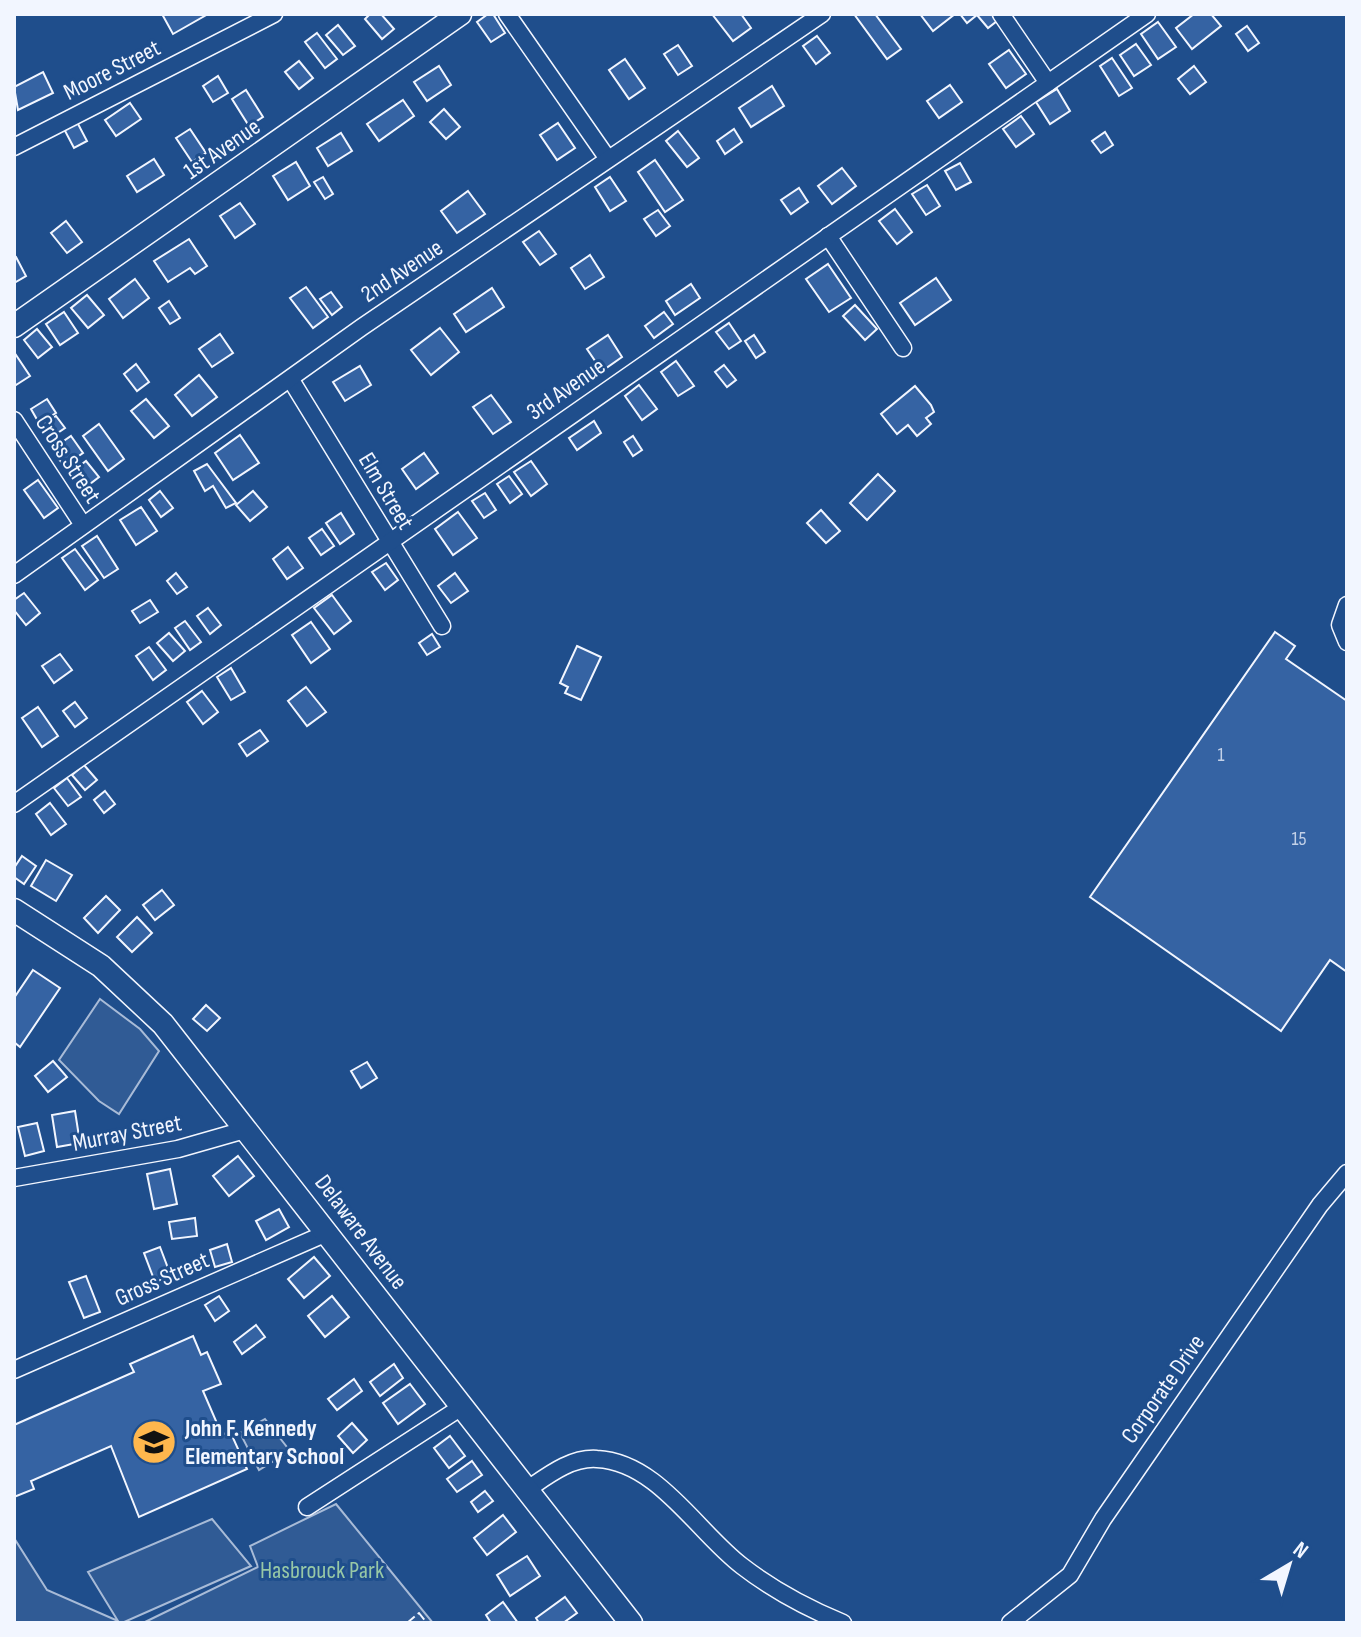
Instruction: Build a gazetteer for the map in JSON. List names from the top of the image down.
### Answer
{
  "streets": {
    "street": [
      "Moore Street",
      "1st Avenue",
      "2nd Avenue",
      "3rd Avenue",
      "Cross Street",
      "Elm Street",
      "Murray Street",
      "Delaware Avenue",
      "Gross Street",
      "Corporate Drive"
    ]
  },
  "crossings": [
    ["2nd Avenue", "Cross Street"],
    ["2nd Avenue", "Elm Street"],
    ["3rd Avenue", "Elm Street"],
    ["Murray Street", "Delaware Avenue"],
    ["Delaware Avenue", "Gross Street"]
  ],
  "parks": ["Hasbrouck Park"],
  "places": {
    "school or university": ["John F. Kennedy Elementary School"]
  },
  "house_numbers": ["1", "15"],
  "north": "top right"
}
